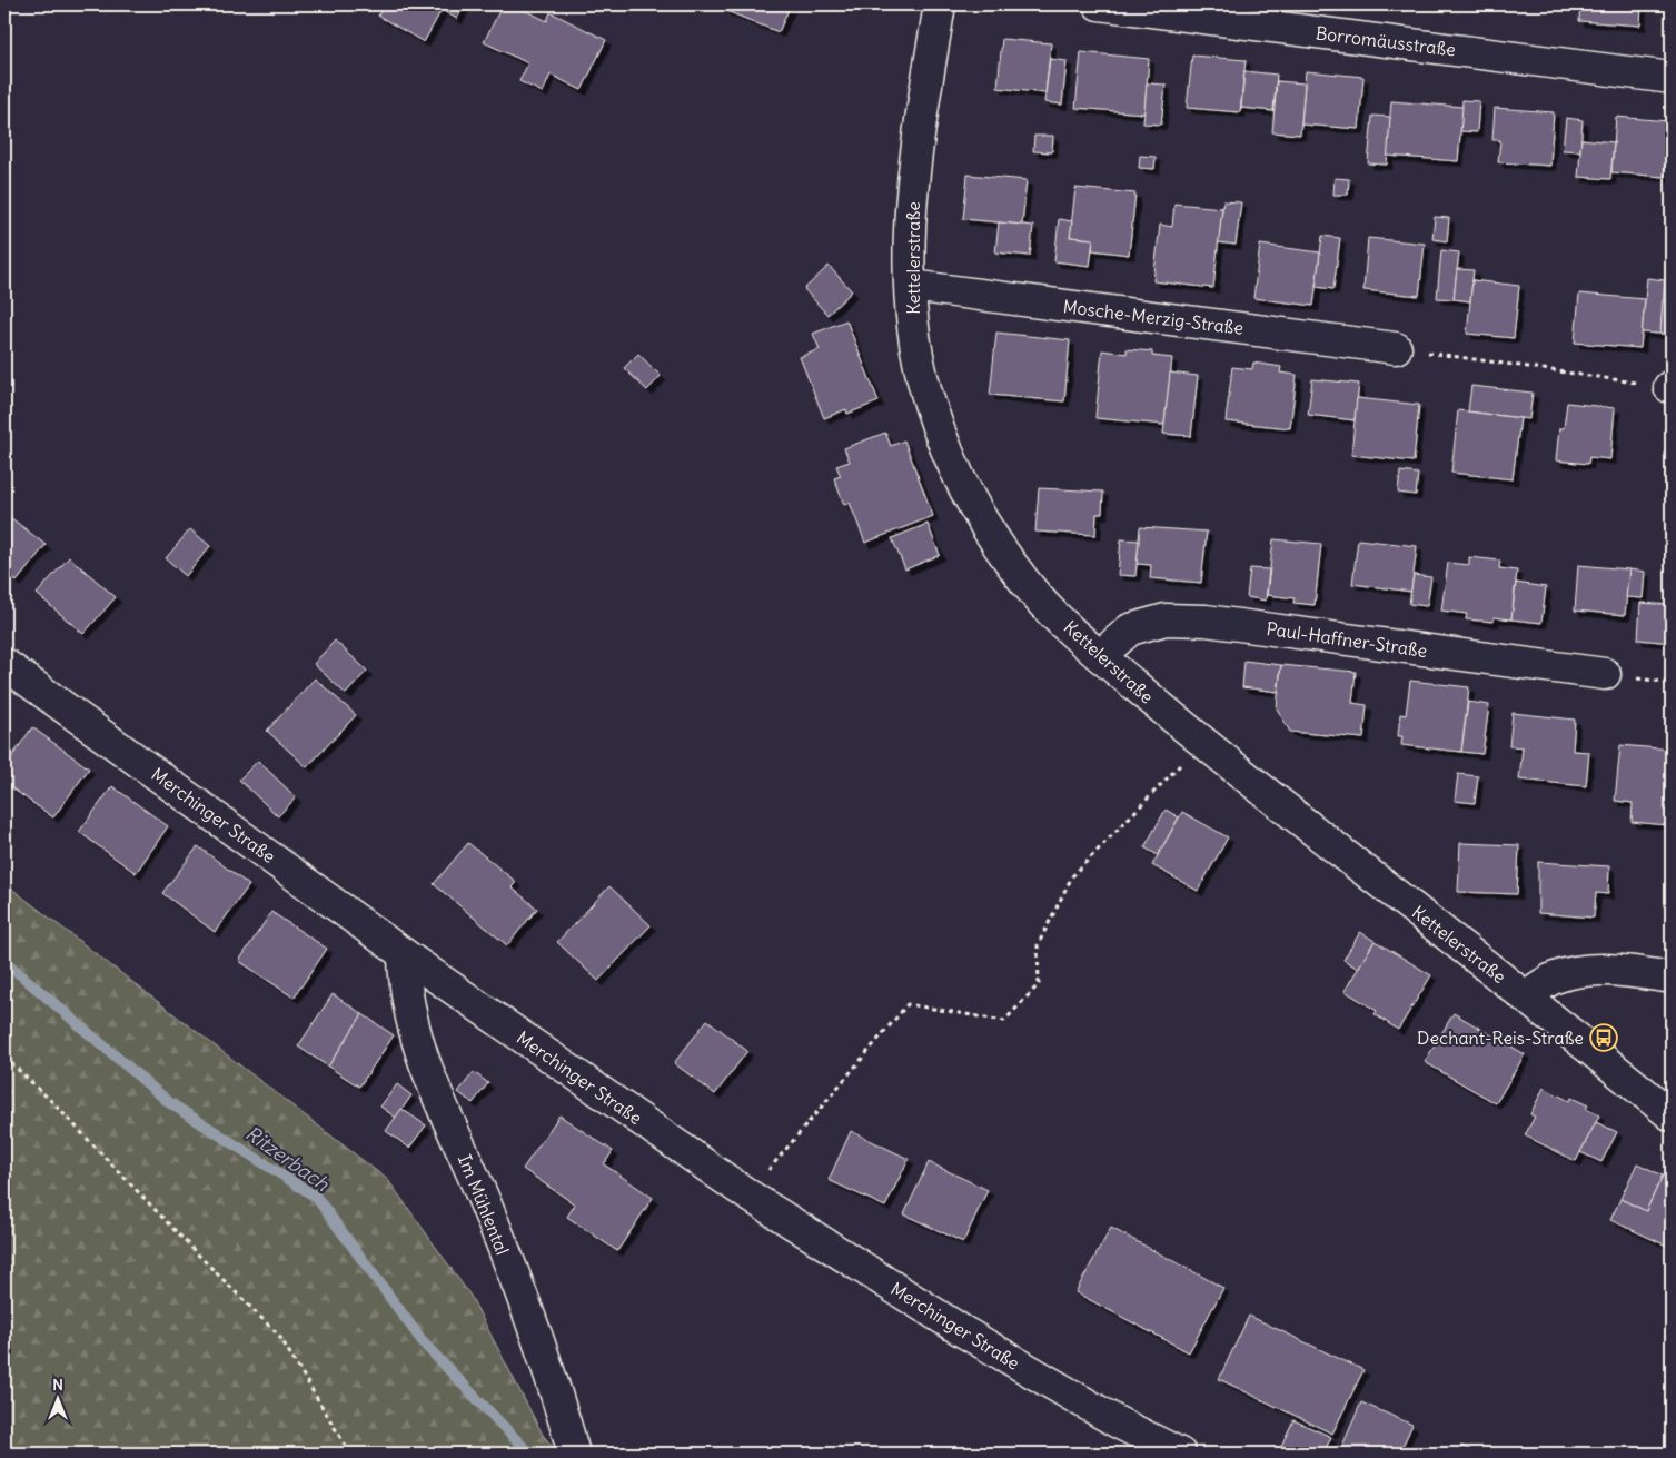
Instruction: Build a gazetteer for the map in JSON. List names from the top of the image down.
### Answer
{
  "streets": {
    "street": [
      "Borromäusstraße",
      "Kettelerstraße",
      "Mosche-Merzig-Straße",
      "Paul-Haffner-Straße",
      "Merchinger Straße",
      "Im Mühlental"
    ]
  },
  "crossings": [
    ["Kettelerstraße", "Mosche-Merzig-Straße"],
    ["Kettelerstraße", "Paul-Haffner-Straße"],
    ["Merchinger Straße", "Im Mühlental"]
  ],
  "water": ["Ritzerbach"],
  "places": {
    "bus stop": ["Dechant-Reis-Straße"]
  },
  "north": "top"
}
